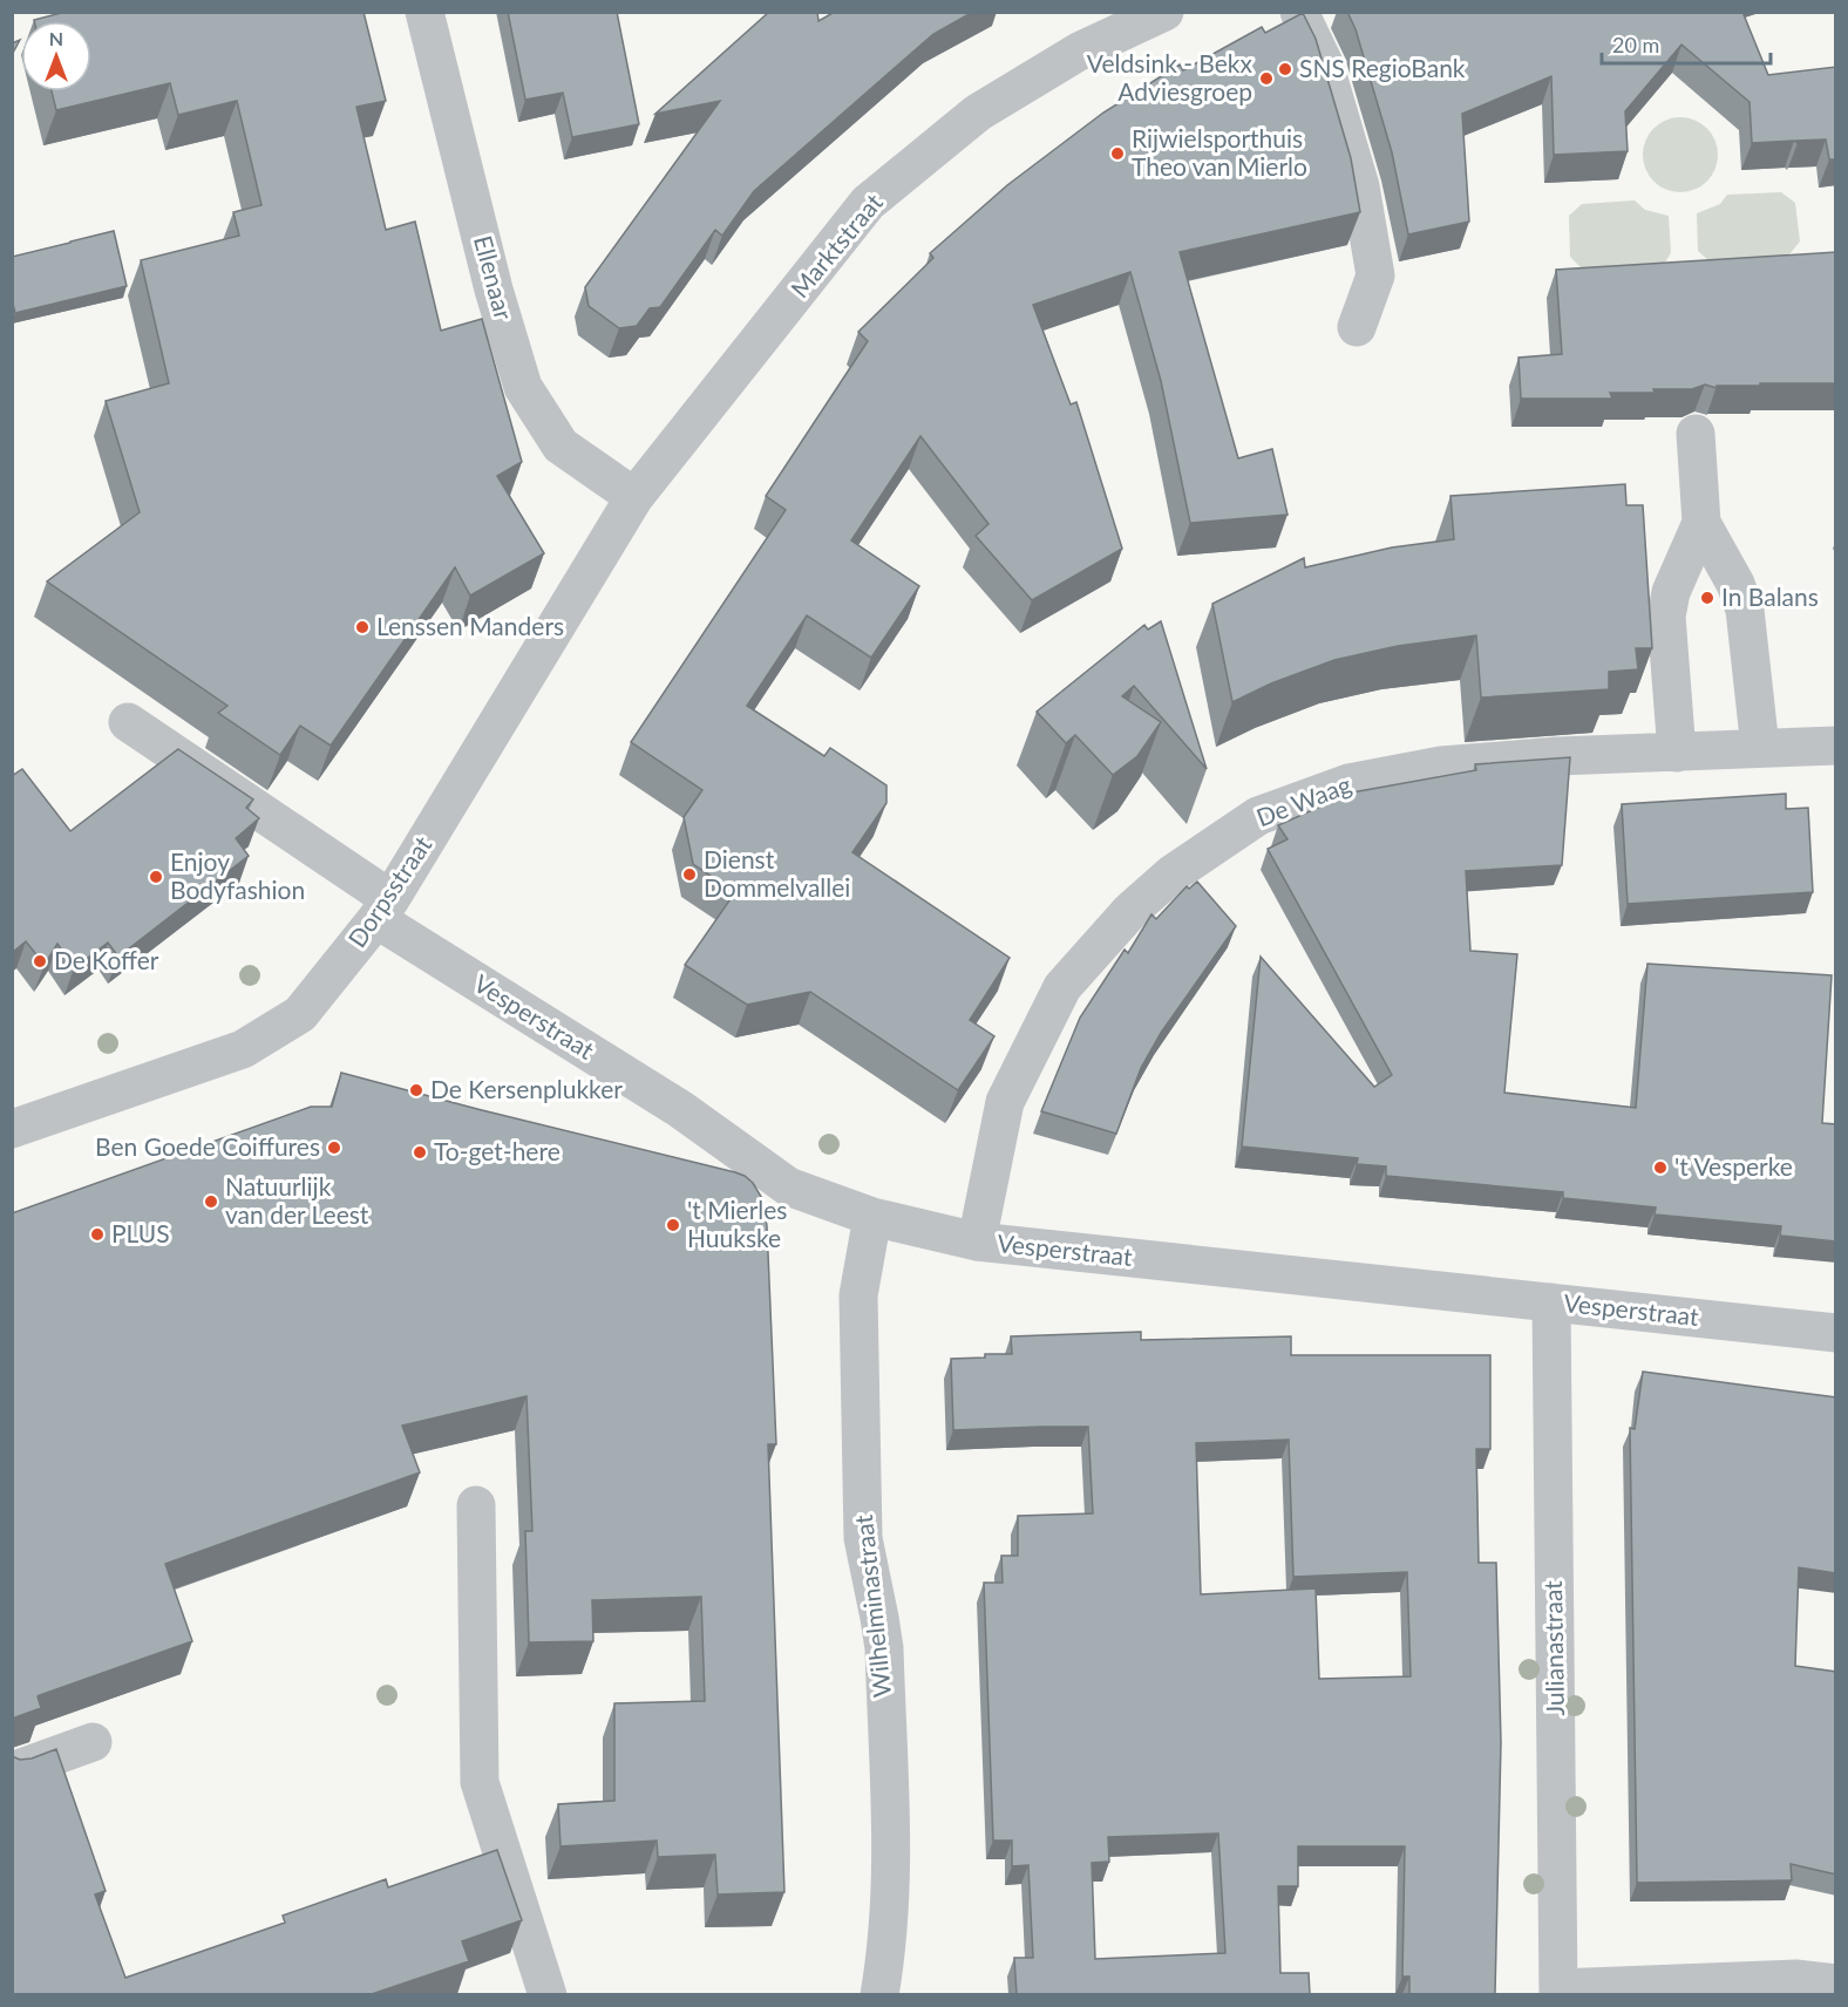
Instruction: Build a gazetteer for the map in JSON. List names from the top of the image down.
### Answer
{
  "streets": {
    "street": [
      "Marktstraat",
      "Ellenaar",
      "De Waag",
      "Dorpsstraat",
      "Vesperstraat",
      "Wilhelminastraat",
      "Julianastraat"
    ]
  },
  "crossings": [
    ["Marktstraat", "Ellenaar"],
    ["Marktstraat", "Dorpsstraat"],
    ["Ellenaar", "Dorpsstraat"],
    ["De Waag", "Vesperstraat"],
    ["Dorpsstraat", "Vesperstraat"],
    ["Vesperstraat", "Wilhelminastraat"],
    ["Vesperstraat", "Julianastraat"]
  ],
  "places": [
    "SNS RegioBank",
    "Veldsink - Bekx Adviesgroep",
    "Rijwielsporthuis Theo van Mierlo",
    "In Balans",
    "Lenssen Manders",
    "Dienst Dommelvallei",
    "Enjoy Bodyfashion",
    "De Koffer",
    "De Kersenplukker",
    "Ben Goede Coiffures",
    "To-get-here",
    "'t Vesperke",
    "Natuurlijk van der Leest",
    "'t Mierles Huukske",
    "PLUS"
  ],
  "scale_bar": "20 m",
  "north": "top"
}
